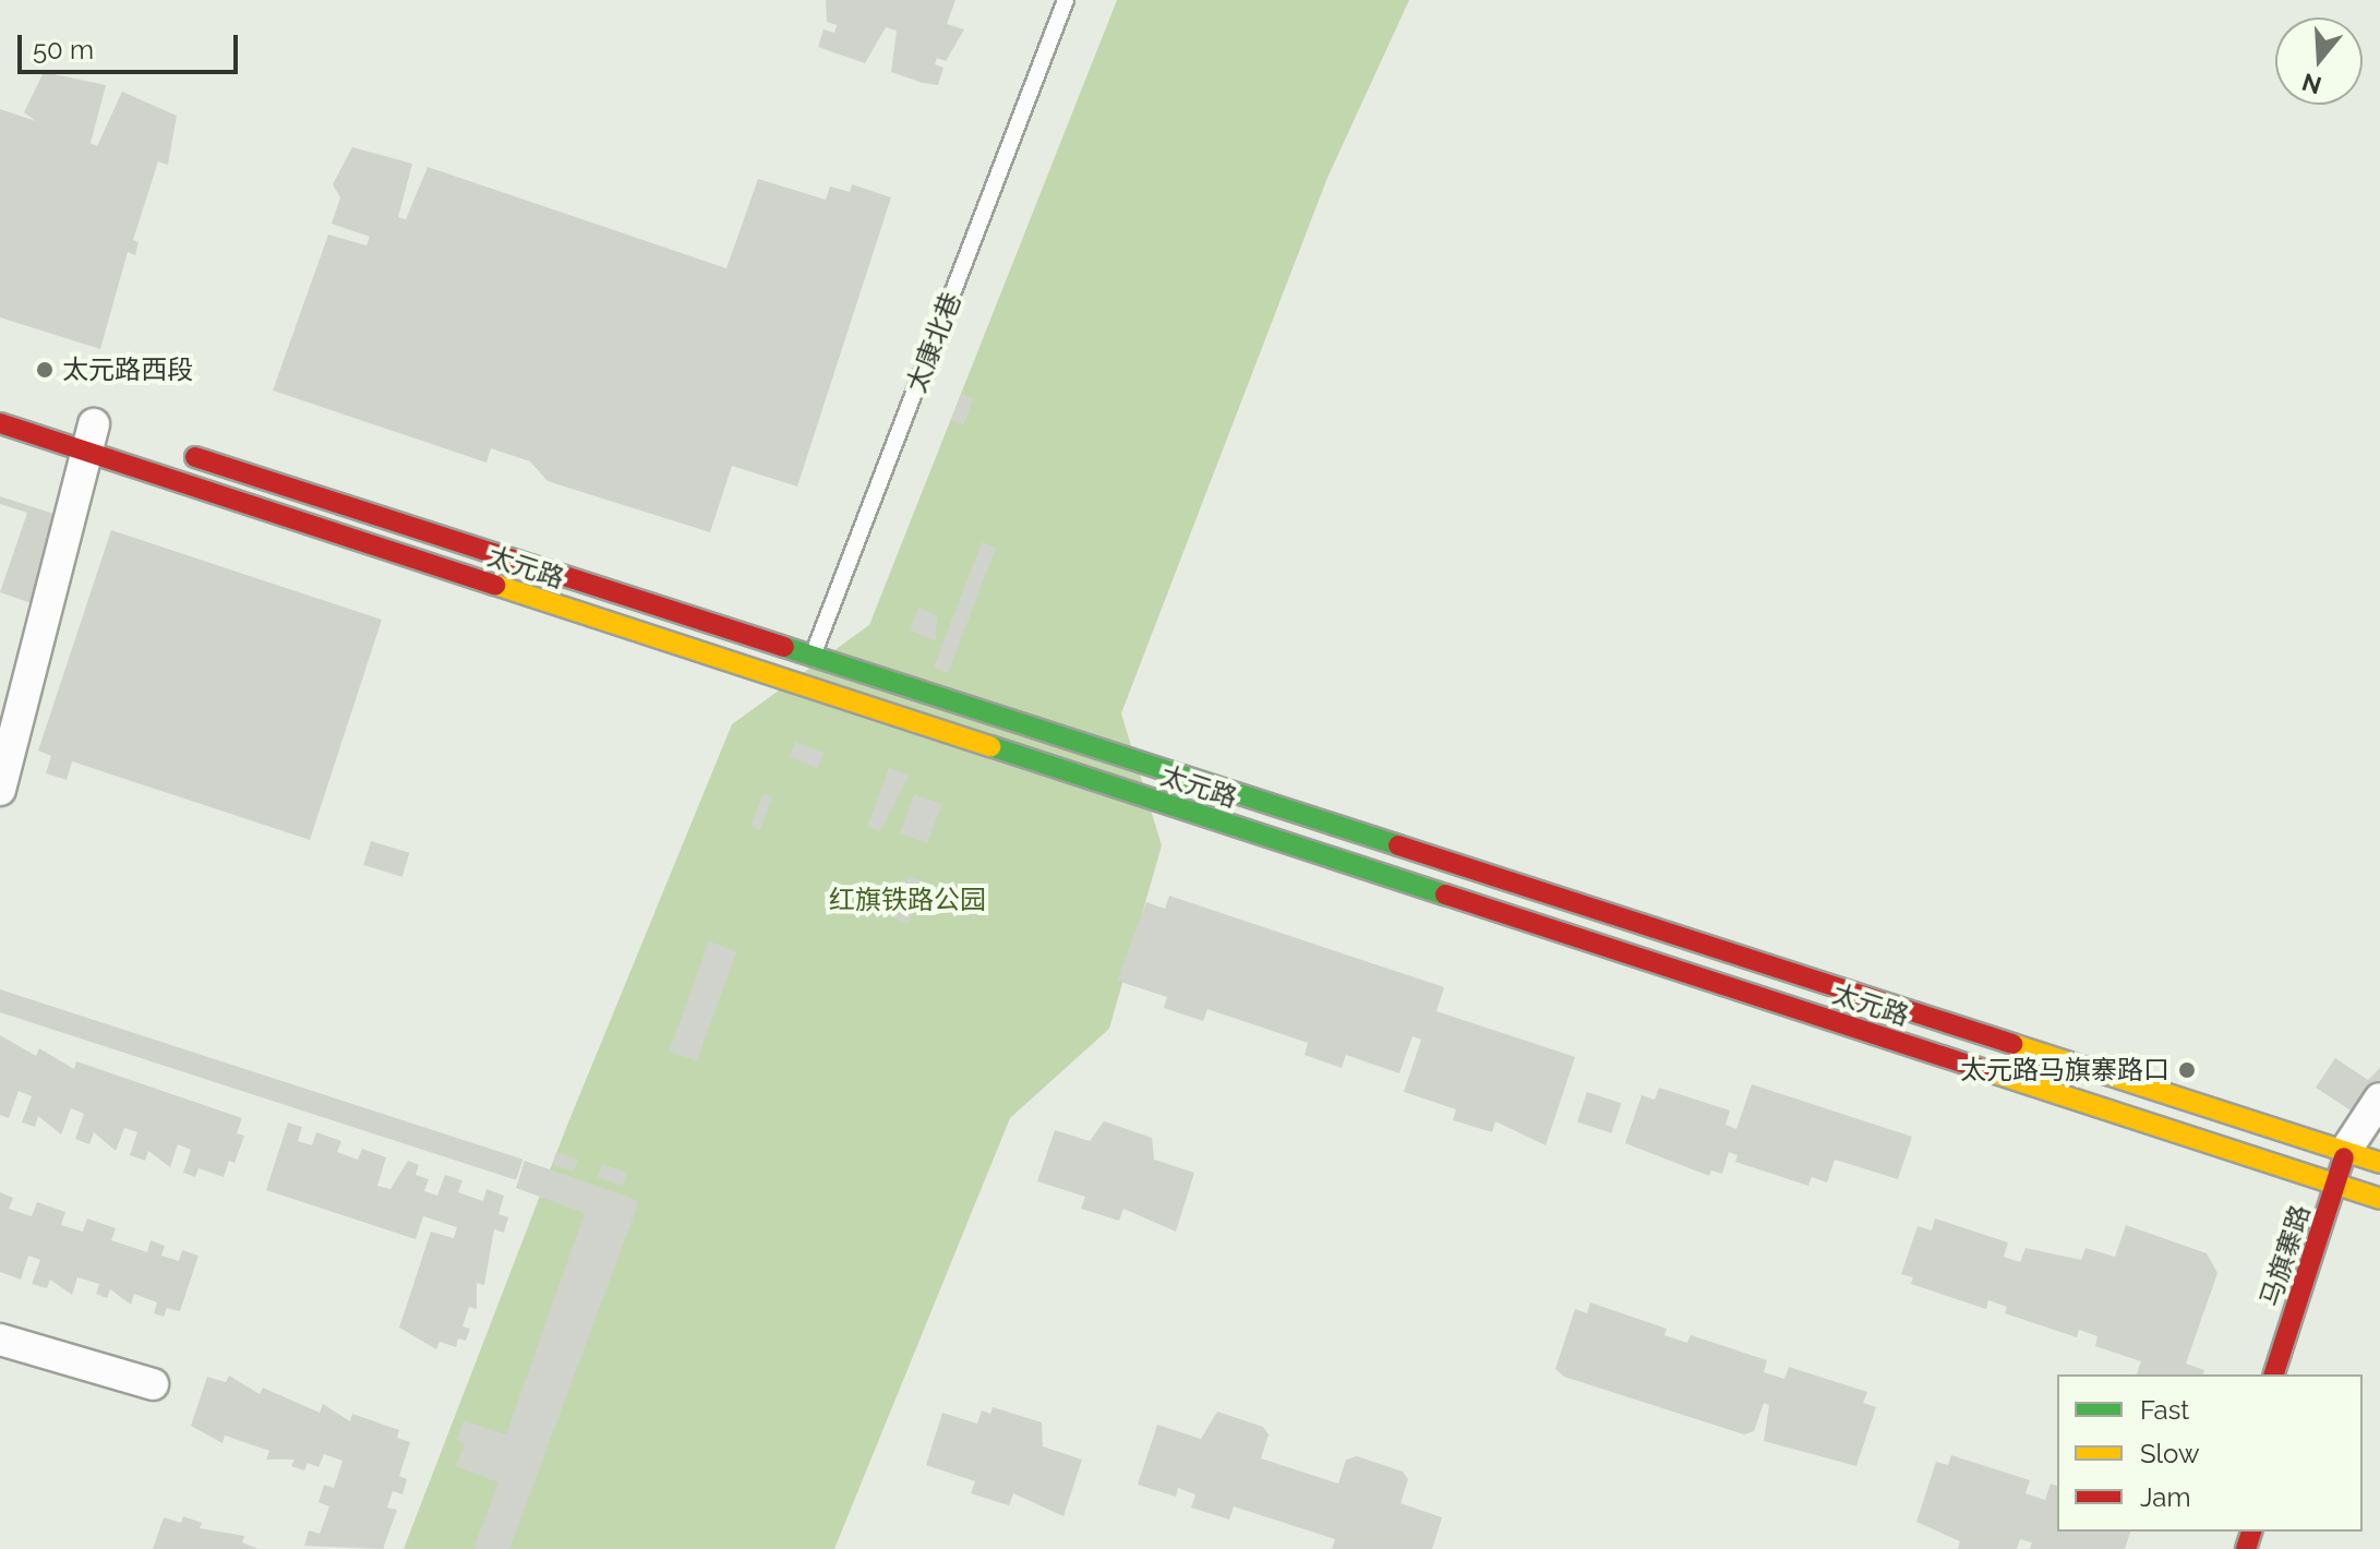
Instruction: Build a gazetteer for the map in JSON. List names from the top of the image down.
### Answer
{
  "streets": {
    "main road": ["太元路", "马旗寨路"],
    "lane": ["太康北巷"]
  },
  "crossings": [
    ["太康北巷", "太元路"],
    ["太元路", "马旗寨路"]
  ],
  "parks": ["红旗铁路公园"],
  "places": ["太元路西段", "太元路马旗寨路口"],
  "legend": ["Fast", "Slow", "Jam"],
  "scale_bar": "50 m",
  "north": "bottom"
}
